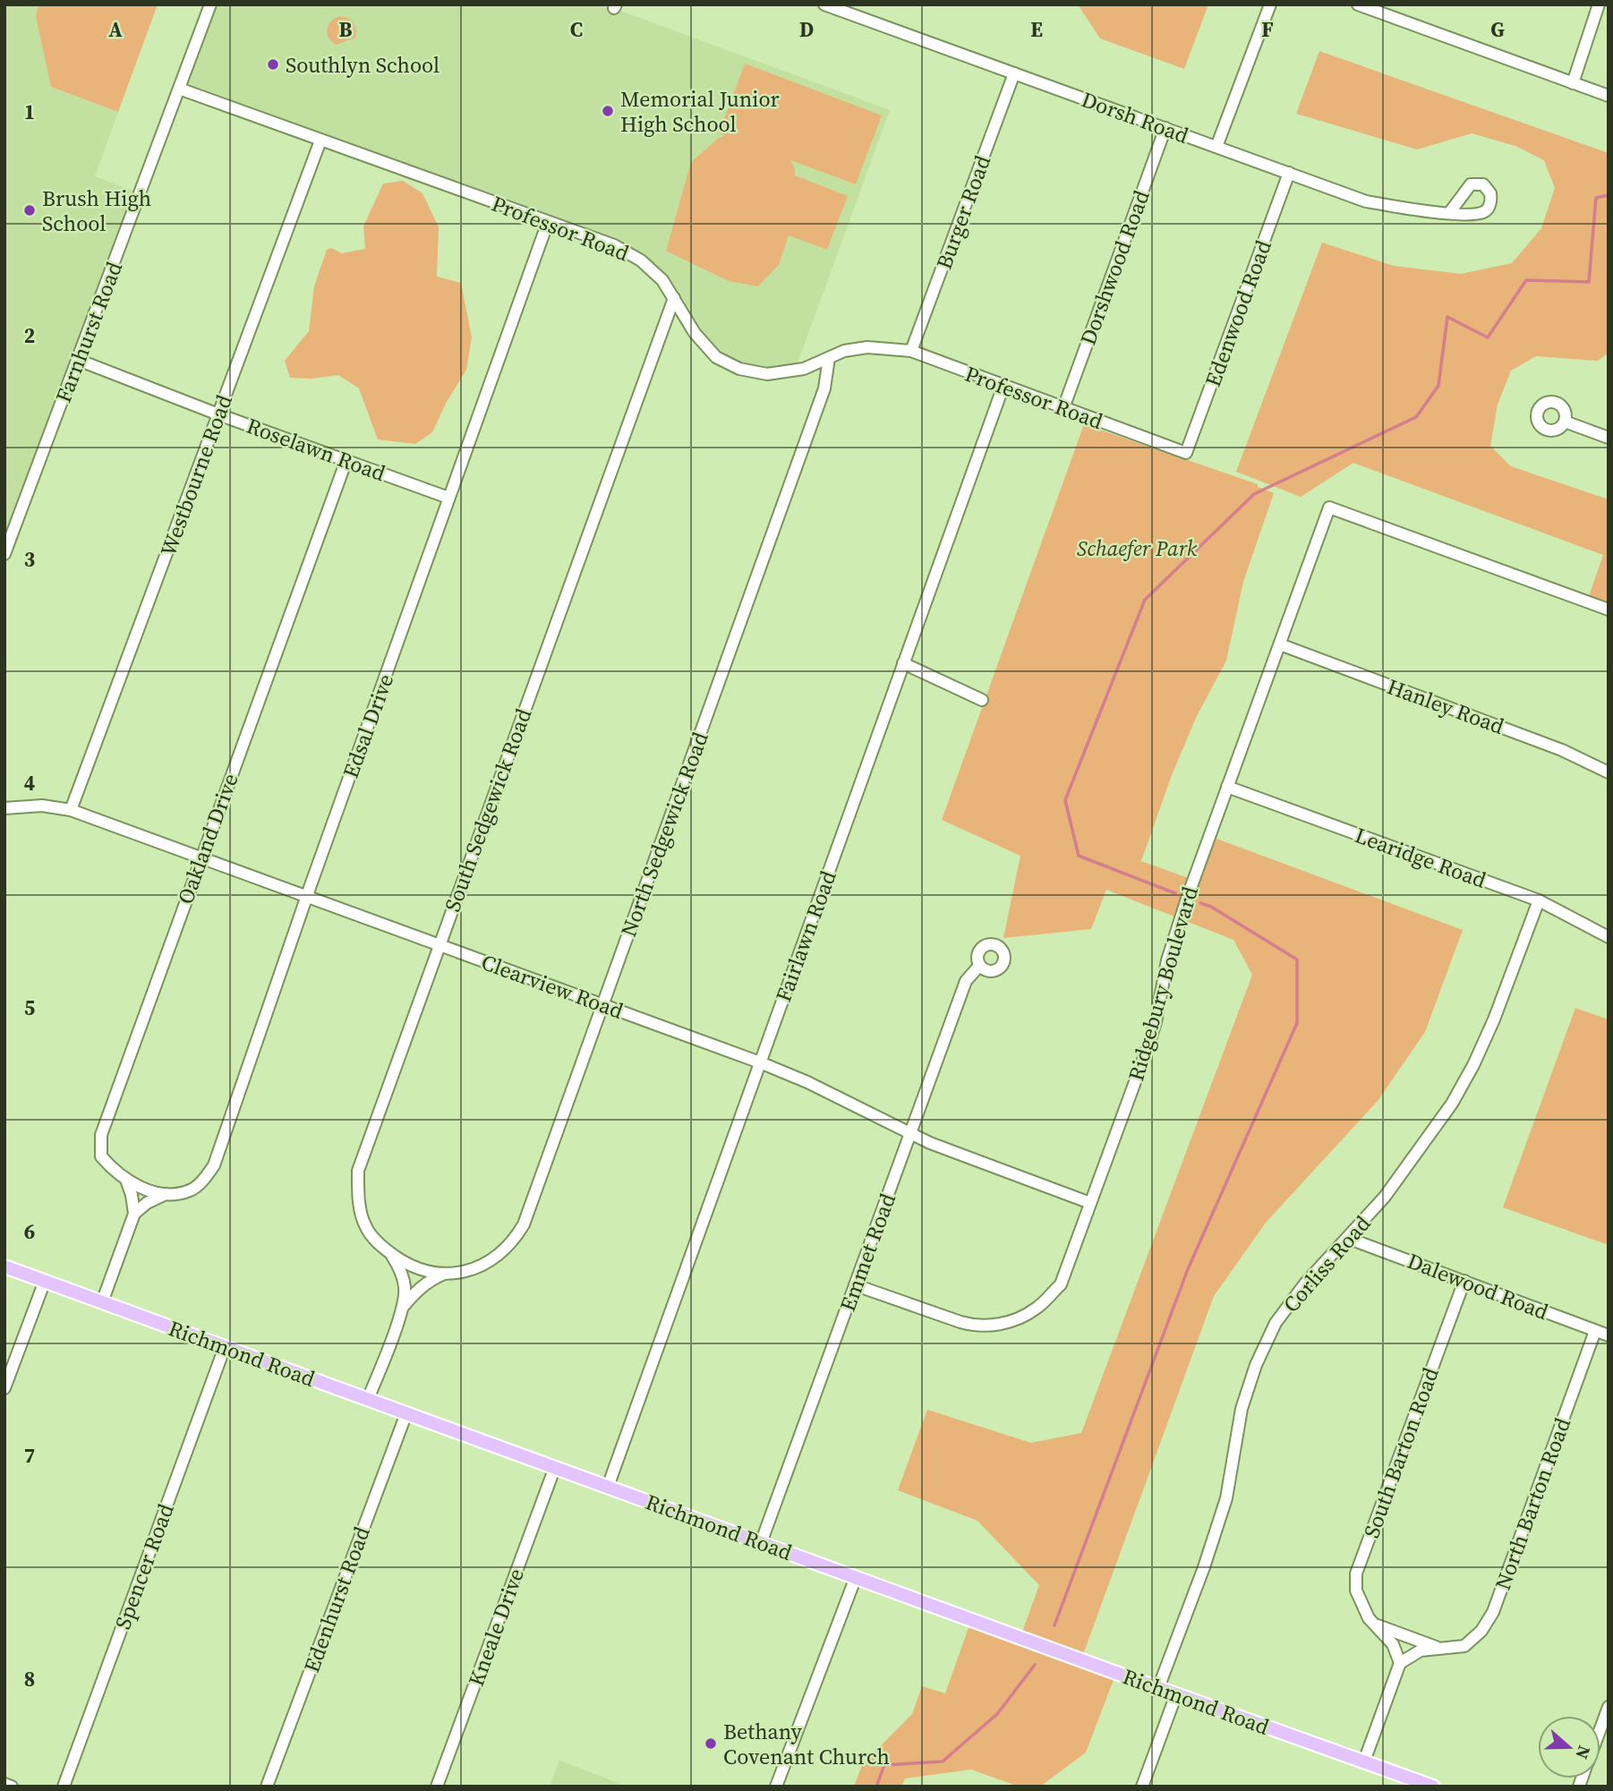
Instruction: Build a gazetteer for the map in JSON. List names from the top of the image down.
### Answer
{
  "streets": {
    "main road": ["Richmond Road"],
    "street": [
      "Dorsh Road",
      "Burger Road",
      "Professor Road",
      "Dorshwood Road",
      "Edenwood Road",
      "Farnhurst Road",
      "Roselawn Road",
      "Westbourne Road",
      "Hanley Road",
      "Edsal Drive",
      "South Sedgewick Road",
      "North Sedgewick Road",
      "Oakland Drive",
      "Learidge Road",
      "Fairlawn Road",
      "Ridgebury Boulevard",
      "Clearview Road",
      "Emmet Road",
      "Corliss Road",
      "Dalewood Road",
      "South Barton Road",
      "North Barton Road",
      "Spencer Road",
      "Edenhurst Road",
      "Kneale Drive"
    ]
  },
  "crossings": [
    ["Dorsh Road", "Burger Road"],
    ["Dorsh Road", "Dorshwood Road"],
    ["Dorsh Road", "Edenwood Road"],
    ["Burger Road", "Professor Road"],
    ["Professor Road", "Dorshwood Road"],
    ["Professor Road", "Edenwood Road"],
    ["Professor Road", "Farnhurst Road"],
    ["Professor Road", "Westbourne Road"],
    ["Professor Road", "Edsal Drive"],
    ["Professor Road", "South Sedgewick Road"],
    ["Professor Road", "North Sedgewick Road"],
    ["Professor Road", "Fairlawn Road"],
    ["Farnhurst Road", "Roselawn Road"],
    ["Roselawn Road", "Westbourne Road"],
    ["Roselawn Road", "Edsal Drive"],
    ["Roselawn Road", "Oakland Drive"],
    ["Westbourne Road", "Clearview Road"],
    ["Hanley Road", "Ridgebury Boulevard"],
    ["Edsal Drive", "Oakland Drive"],
    ["Edsal Drive", "Clearview Road"],
    ["South Sedgewick Road", "North Sedgewick Road"],
    ["South Sedgewick Road", "Clearview Road"],
    ["North Sedgewick Road", "Clearview Road"],
    ["Oakland Drive", "Clearview Road"],
    ["Learidge Road", "Ridgebury Boulevard"],
    ["Learidge Road", "Corliss Road"],
    ["Fairlawn Road", "Clearview Road"],
    ["Fairlawn Road", "Richmond Road"],
    ["Ridgebury Boulevard", "Clearview Road"],
    ["Ridgebury Boulevard", "Emmet Road"],
    ["Clearview Road", "Emmet Road"],
    ["Emmet Road", "Richmond Road"],
    ["Corliss Road", "Dalewood Road"],
    ["Corliss Road", "Richmond Road"],
    ["Dalewood Road", "South Barton Road"],
    ["Dalewood Road", "North Barton Road"],
    ["Richmond Road", "Spencer Road"],
    ["Richmond Road", "Edenhurst Road"],
    ["Richmond Road", "Kneale Drive"],
    ["South Barton Road", "North Barton Road"]
  ],
  "parks": ["Schaefer Park"],
  "places": [
    "Southlyn School",
    "Memorial Junior High School",
    "Brush High School",
    "Bethany Covenant Church"
  ],
  "north": "right",
  "grid": {
    "columns": [
      "A",
      "B",
      "C",
      "D",
      "E",
      "F",
      "G"
    ],
    "rows": [
      "1",
      "2",
      "3",
      "4",
      "5",
      "6",
      "7",
      "8"
    ]
  }
}
